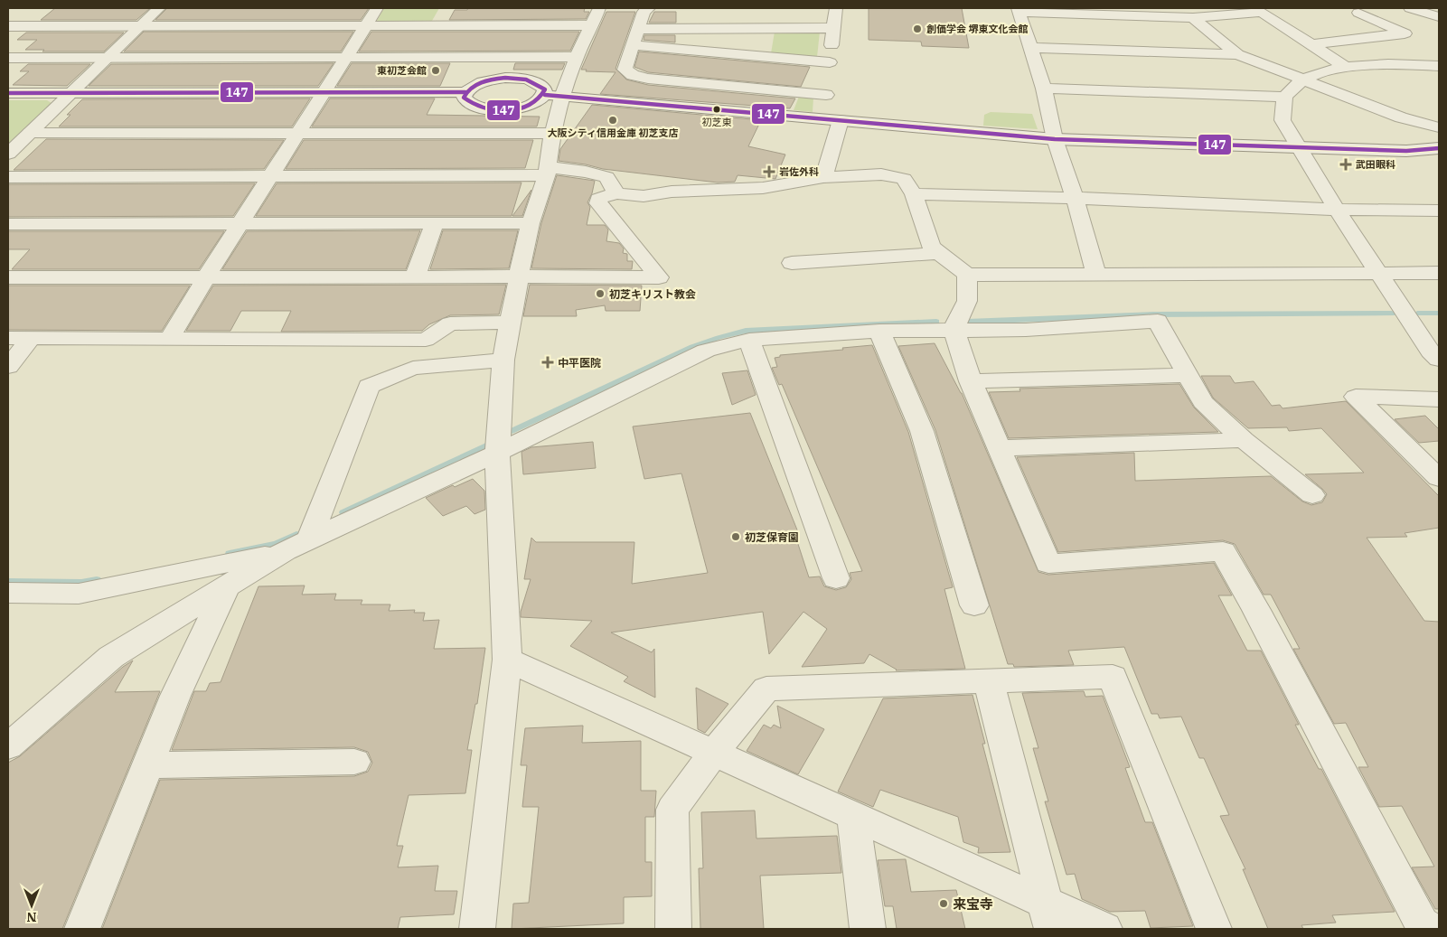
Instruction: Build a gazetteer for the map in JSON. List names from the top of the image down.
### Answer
{
  "places": {
    "other": [
      "創価学会 堺東文化会館",
      "東初芝会館",
      "初芝東",
      "大阪シティ信用金庫 初芝支店",
      "初芝キリスト教会",
      "初芝保育園",
      "来宝寺"
    ],
    "health": ["武田眼科", "岩佐外科", "中平医院"]
  },
  "lines": ["transit line 147"],
  "north": "bottom"
}
